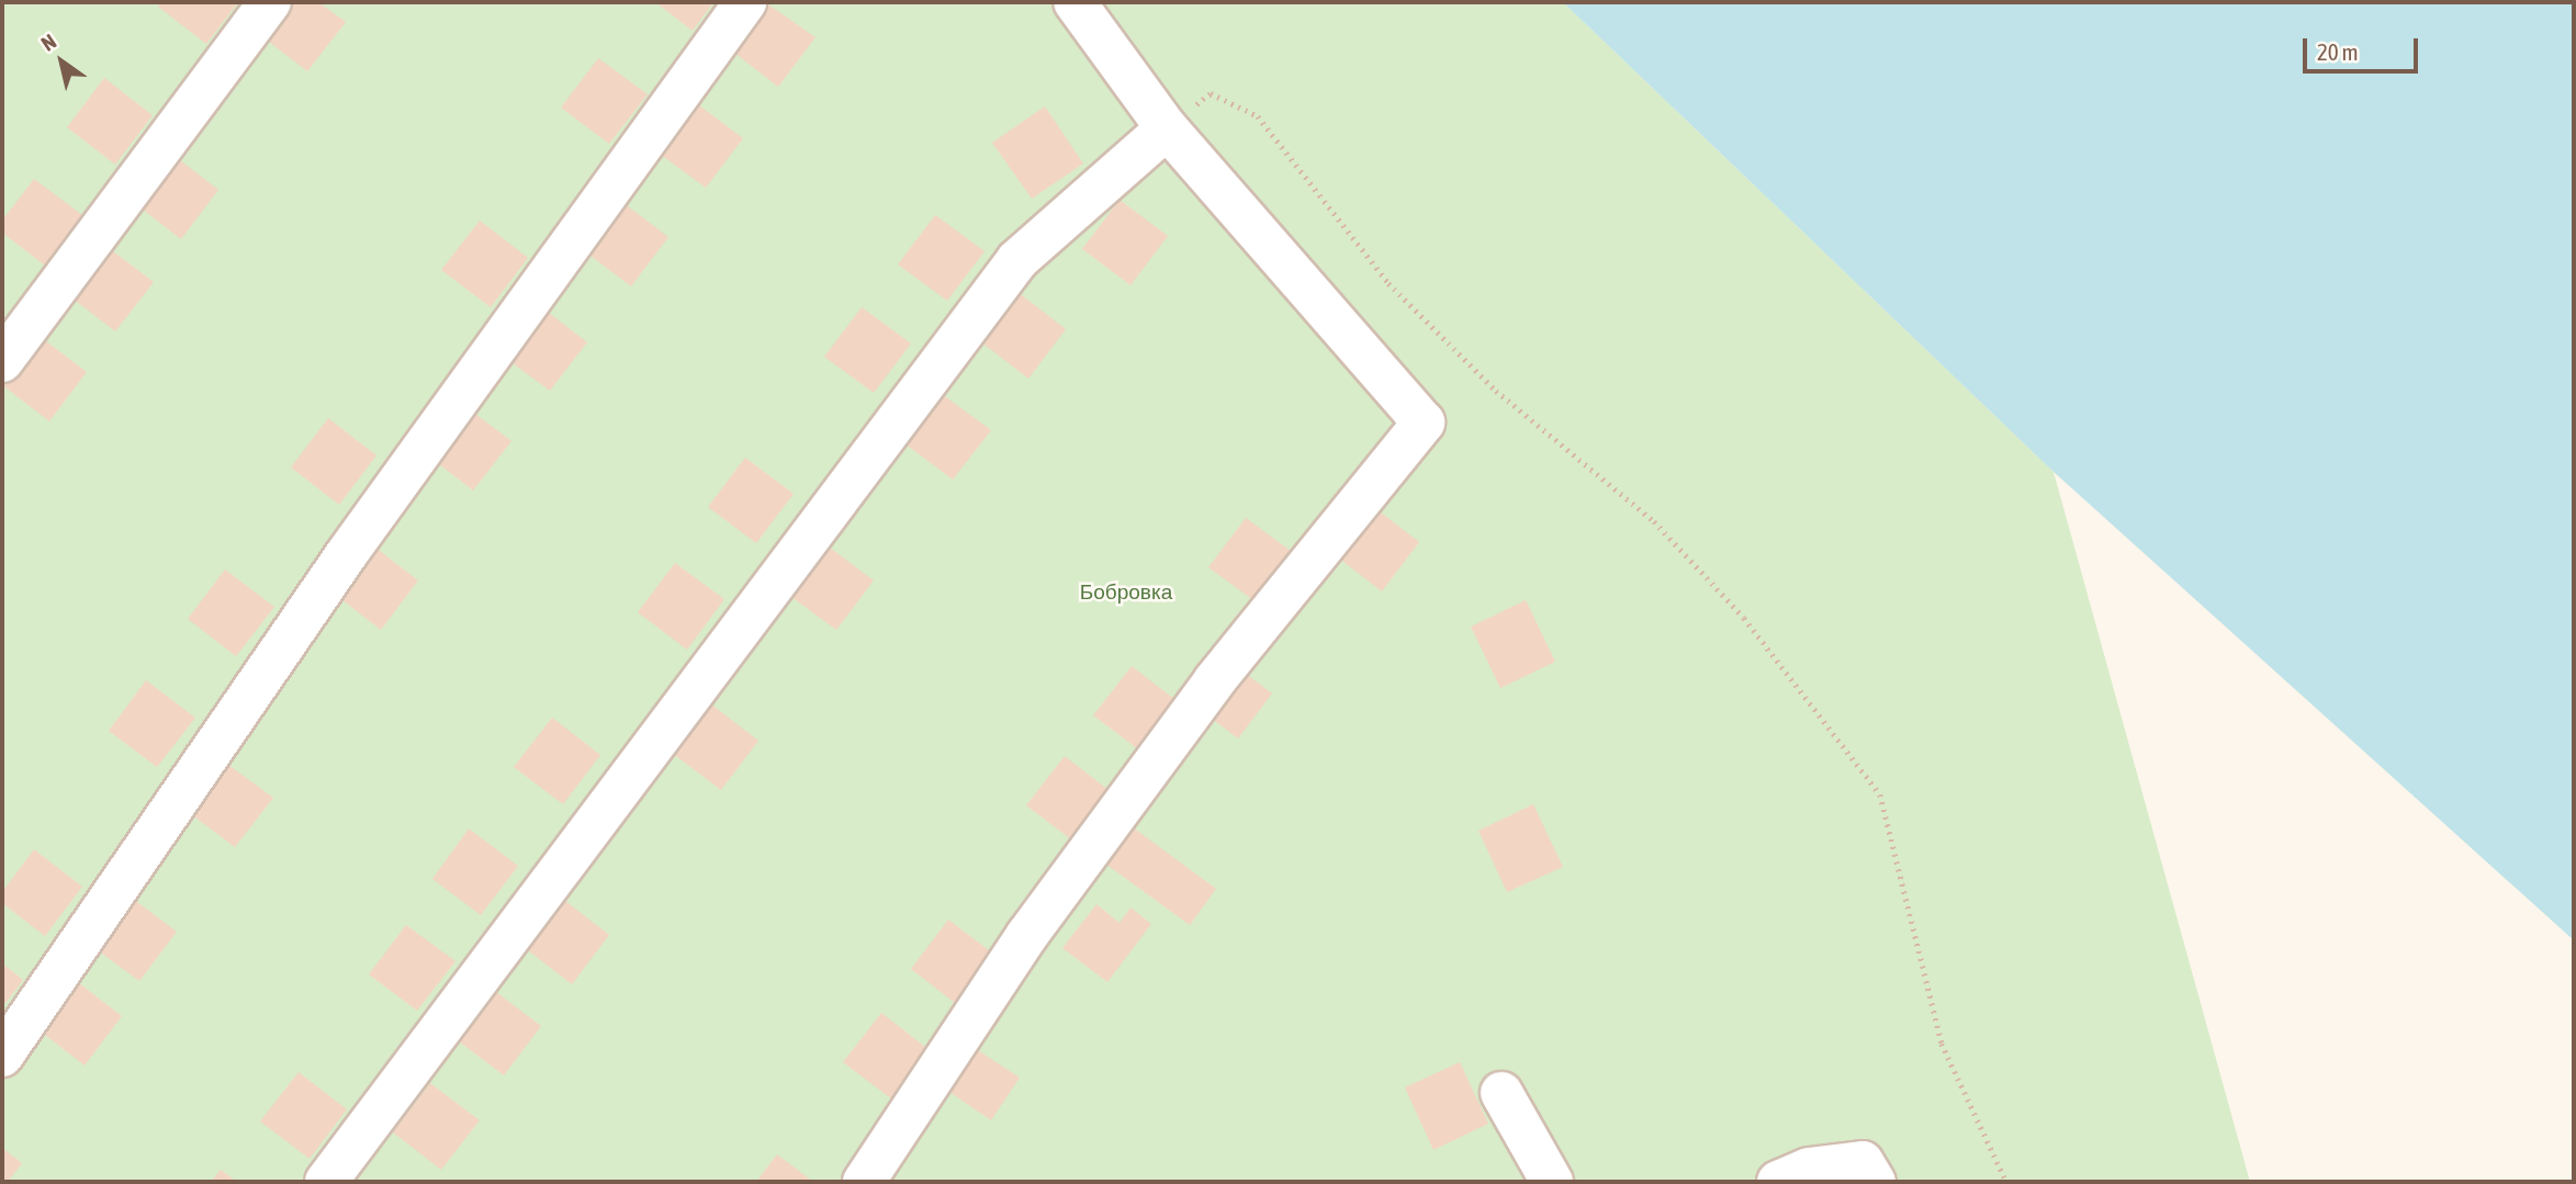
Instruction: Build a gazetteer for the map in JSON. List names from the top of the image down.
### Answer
{
  "parks": ["Бобровка"],
  "scale_bar": "20 m",
  "north": "top left"
}
